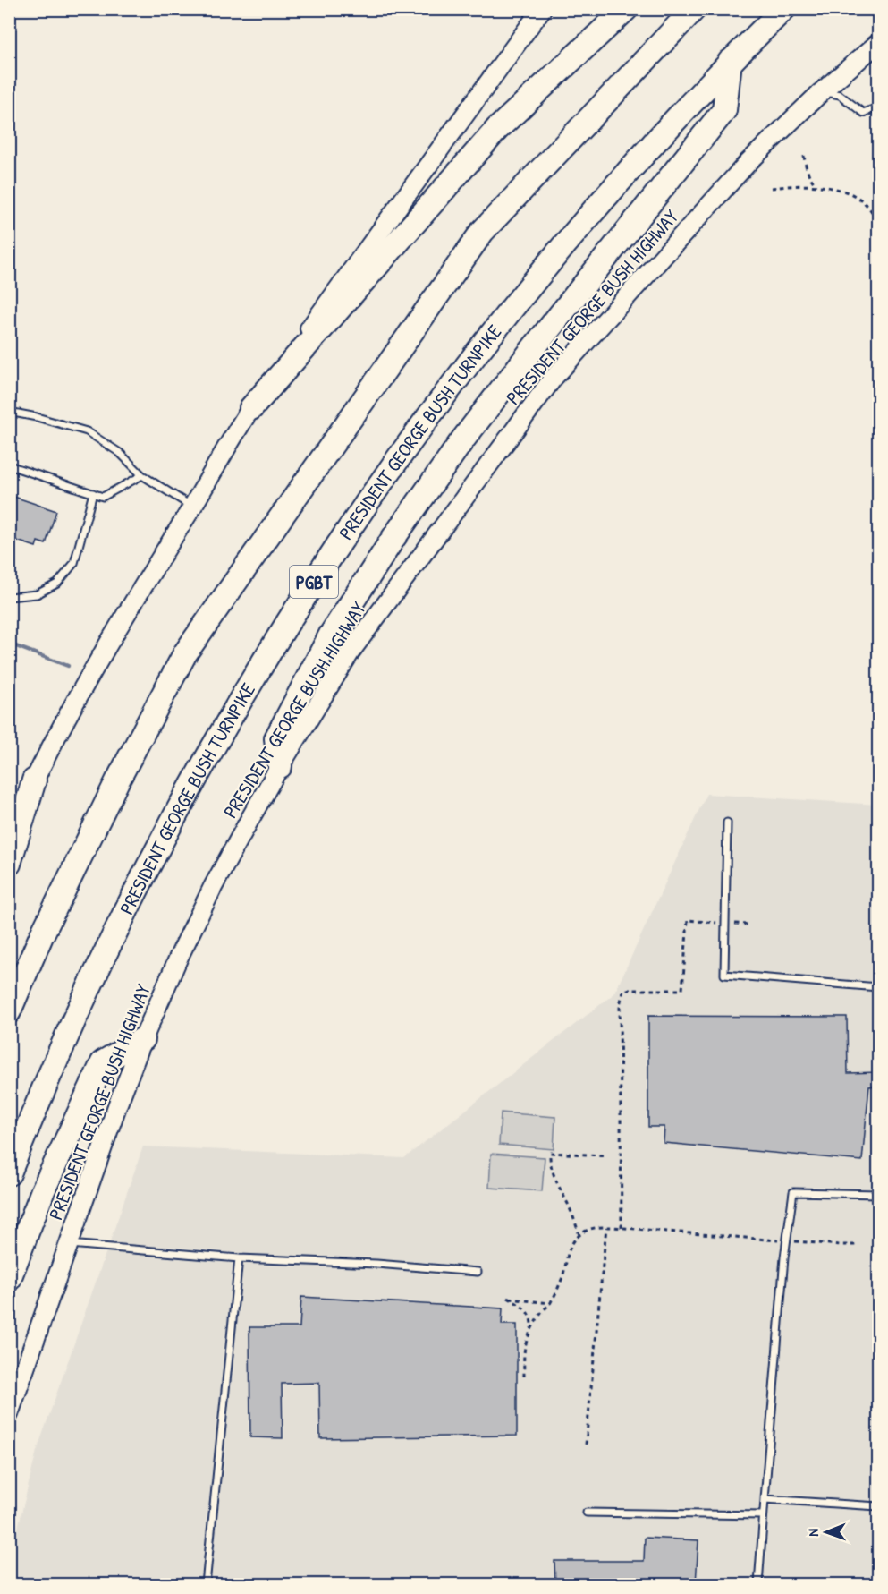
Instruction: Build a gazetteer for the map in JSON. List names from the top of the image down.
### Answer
{
  "streets": {
    "highway": ["PRESIDENT GEORGE BUSH TURNPIKE", "PGBT"],
    "main road": ["PRESIDENT GEORGE BUSH HIGHWAY"]
  },
  "north": "left"
}
